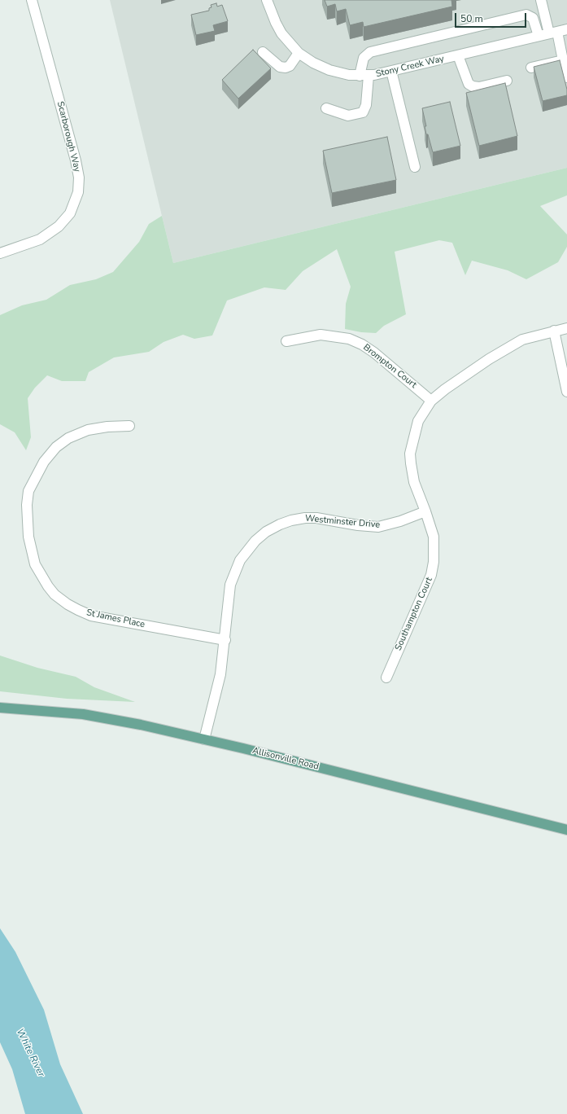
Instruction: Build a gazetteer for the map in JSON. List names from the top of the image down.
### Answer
{
  "streets": {
    "main road": ["Allisonville Road"],
    "street": [
      "Stony Creek Way",
      "Scarborough Way",
      "Brompton Court",
      "Westminster Drive",
      "Southampton Court",
      "St James Place"
    ]
  },
  "crossings": [
    ["Westminster Drive", "Southampton Court"],
    ["Westminster Drive", "St James Place"],
    ["Westminster Drive", "Allisonville Road"]
  ],
  "water": ["White River"],
  "scale_bar": "50 m"
}
